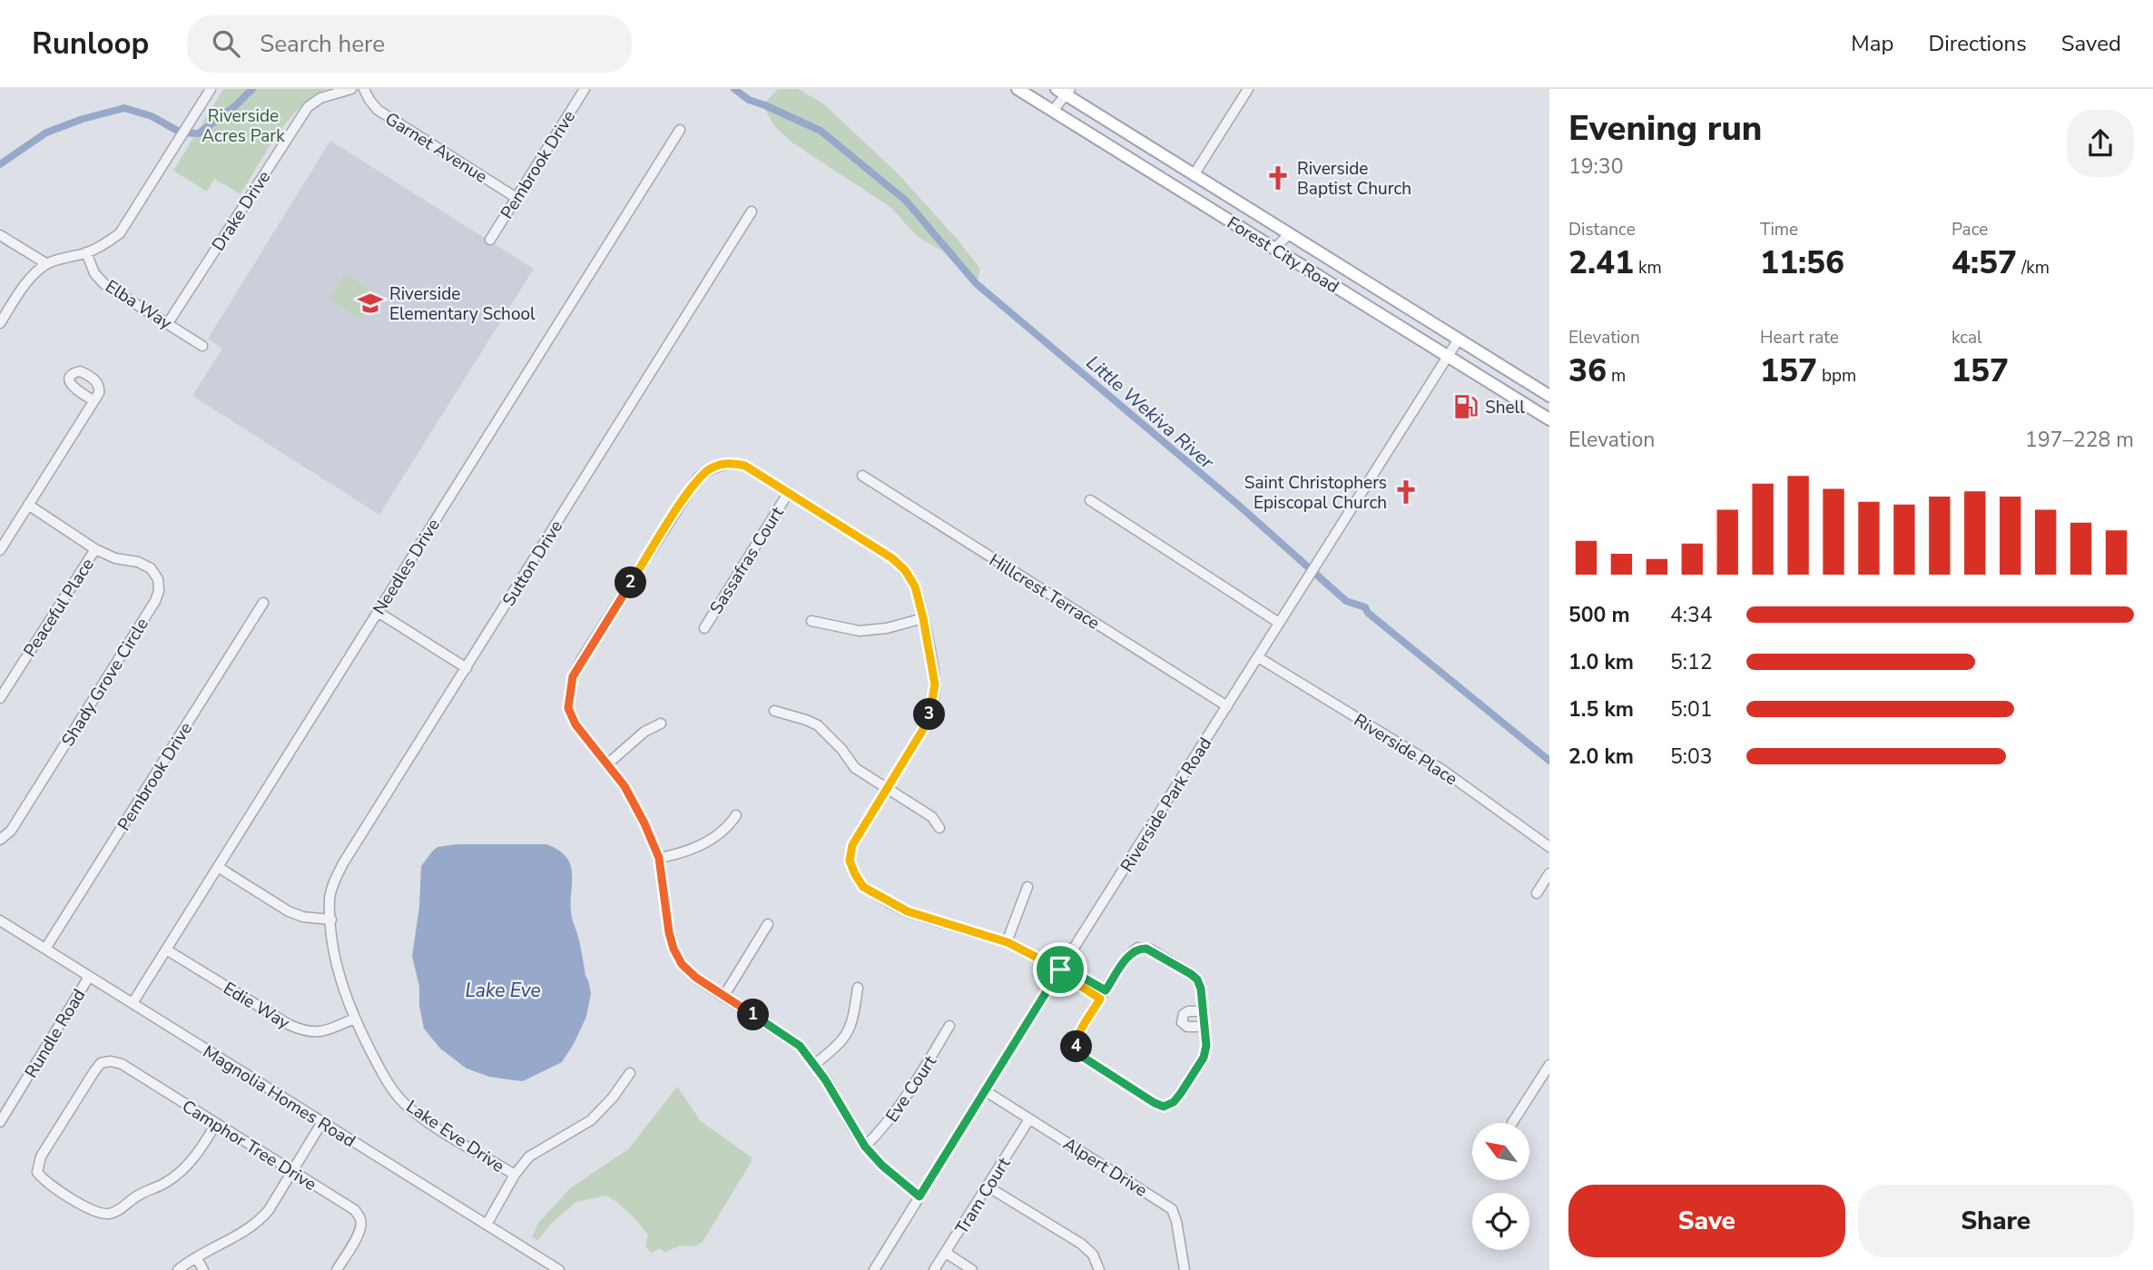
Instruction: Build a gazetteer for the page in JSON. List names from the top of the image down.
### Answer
{
  "streets": {
    "main road": ["Forest City Road"],
    "street": [
      "Garnet Avenue",
      "Pembrook Drive",
      "Drake Drive",
      "Elba Way",
      "Sassafras Court",
      "Sutton Drive",
      "Needles Drive",
      "Hillcrest Terrace",
      "Peaceful Place",
      "Shady Grove Circle",
      "Riverside Place",
      "Riverside Park Road",
      "Edie Way",
      "Rundle Road",
      "Eve Court",
      "Magnolia Homes Road",
      "Lake Eve Drive",
      "Camphor Tree Drive",
      "Alpert Drive",
      "Tram Court"
    ]
  },
  "crossings": [
    ["Garnet Avenue", "Pembrook Drive"],
    ["Pembrook Drive", "Magnolia Homes Road"],
    ["Drake Drive", "Elba Way"],
    ["Forest City Road", "Riverside Park Road"],
    ["Sutton Drive", "Lake Eve Drive"],
    ["Needles Drive", "Edie Way"],
    ["Needles Drive", "Magnolia Homes Road"],
    ["Hillcrest Terrace", "Riverside Park Road"],
    ["Peaceful Place", "Shady Grove Circle"],
    ["Riverside Place", "Riverside Park Road"],
    ["Riverside Park Road", "Alpert Drive"],
    ["Edie Way", "Lake Eve Drive"],
    ["Rundle Road", "Magnolia Homes Road"],
    ["Alpert Drive", "Tram Court"]
  ],
  "water": ["Little Wekiva River", "Lake Eve"],
  "parks": ["Riverside Acres Park"],
  "places": {
    "church": ["Riverside Baptist Church", "Saint Christophers Episcopal Church"],
    "school or university": ["Riverside Elementary School"],
    "fuel station": ["Shell"]
  },
  "north": "top left",
  "page": {
    "header": "Runloop",
    "search": "Search here",
    "nav": ["Map", "Directions", "Saved"],
    "heading": ["Evening run", "19:30"],
    "stats": [
      ["Distance", "2.41 km"],
      ["Time", "11:56"],
      ["Pace", "4:57 /km"],
      ["Elevation", "36 m"],
      ["Heart rate", "157 bpm"],
      ["kcal", "157"]
    ],
    "chart": ["Elevation", "197–228 m"],
    "pins": [
      "2",
      "3",
      "1",
      "4"
    ],
    "list": [
      {
        "name": "500 m",
        "note": "4:34"
      },
      {
        "name": "1.0 km",
        "note": "5:12"
      },
      {
        "name": "1.5 km",
        "note": "5:01"
      },
      {
        "name": "2.0 km",
        "note": "5:03"
      }
    ],
    "buttons": ["Save", "Share"]
  }
}
